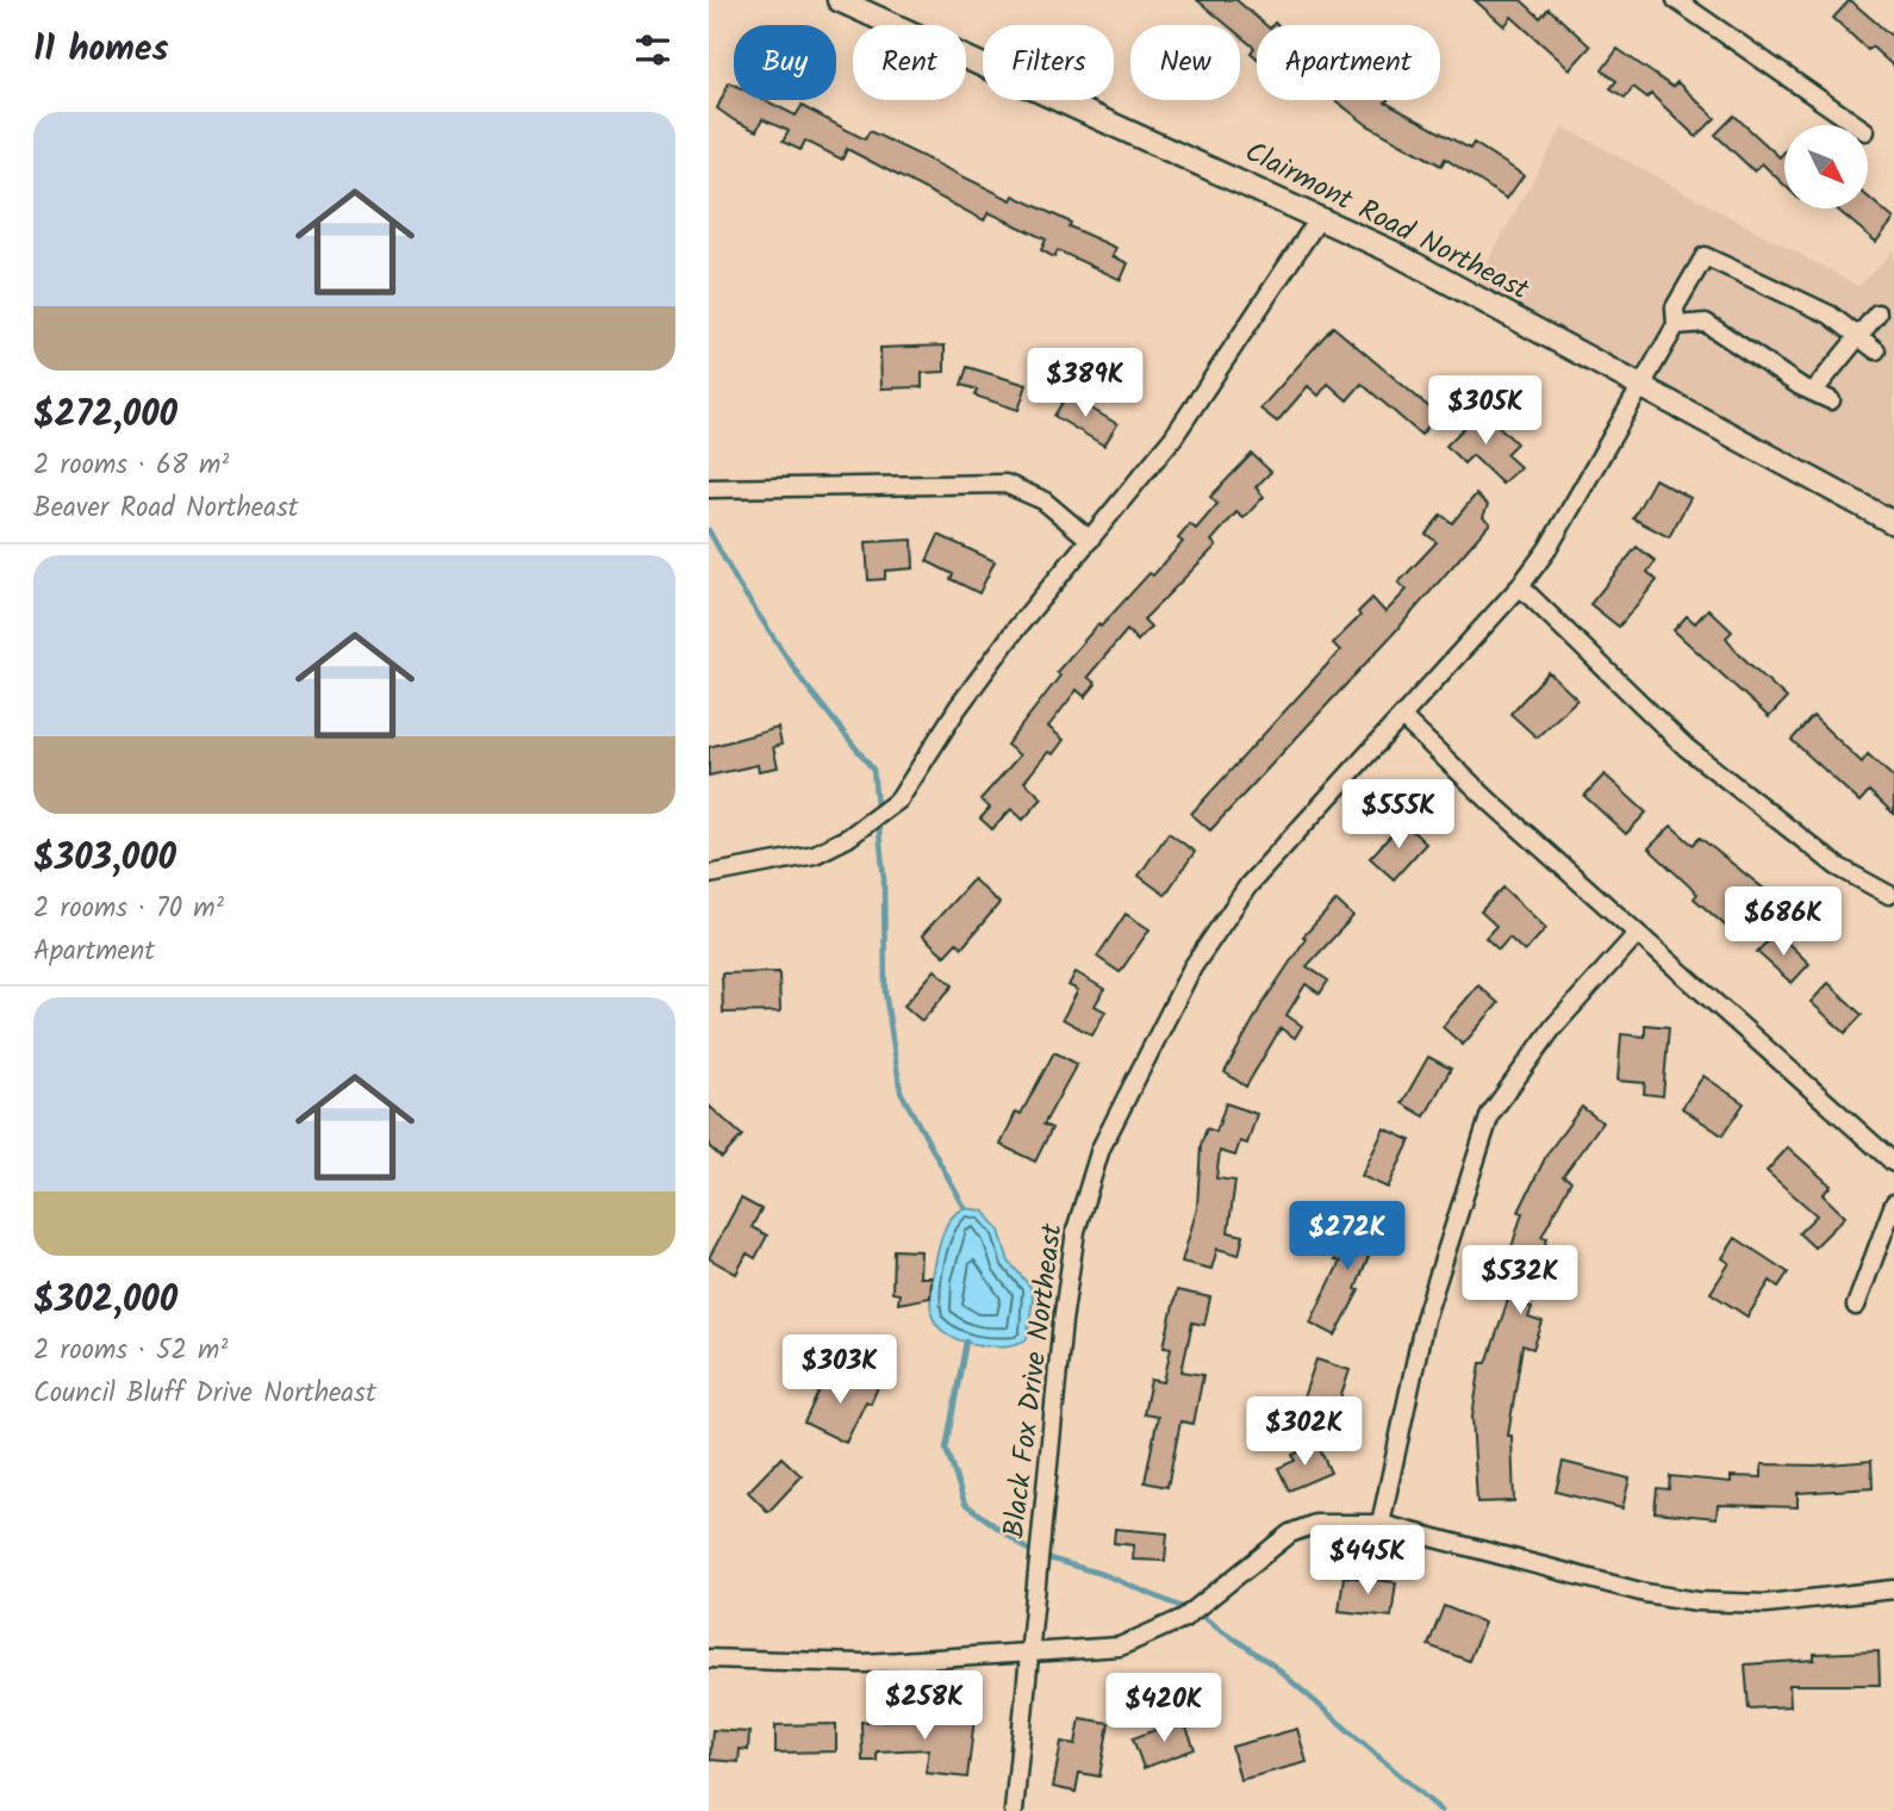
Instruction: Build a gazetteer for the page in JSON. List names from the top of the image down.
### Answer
{
  "streets": {
    "main road": ["Clairmont Road Northeast"],
    "street": ["Black Fox Drive Northeast"]
  },
  "crossings": [
    ["Clairmont Road Northeast", "Black Fox Drive Northeast"]
  ],
  "north": "bottom right",
  "page": {
    "heading": "11 homes",
    "chip": [
      "Buy",
      "Rent",
      "Filters",
      "New",
      "Apartment"
    ],
    "list": [
      {
        "name": "$272,000",
        "note": "2 rooms · 68 m² · Beaver Road Northeast"
      },
      {
        "name": "$303,000",
        "note": "2 rooms · 70 m² · Apartment"
      },
      {
        "name": "$302,000",
        "note": "2 rooms · 52 m² · Council Bluff Drive Northeast"
      }
    ],
    "price": [
      "$389K",
      "$305K",
      "$555K",
      "$686K",
      "$272K",
      "$532K",
      "$303K",
      "$302K",
      "$445K",
      "$258K",
      "$420K"
    ]
  }
}
